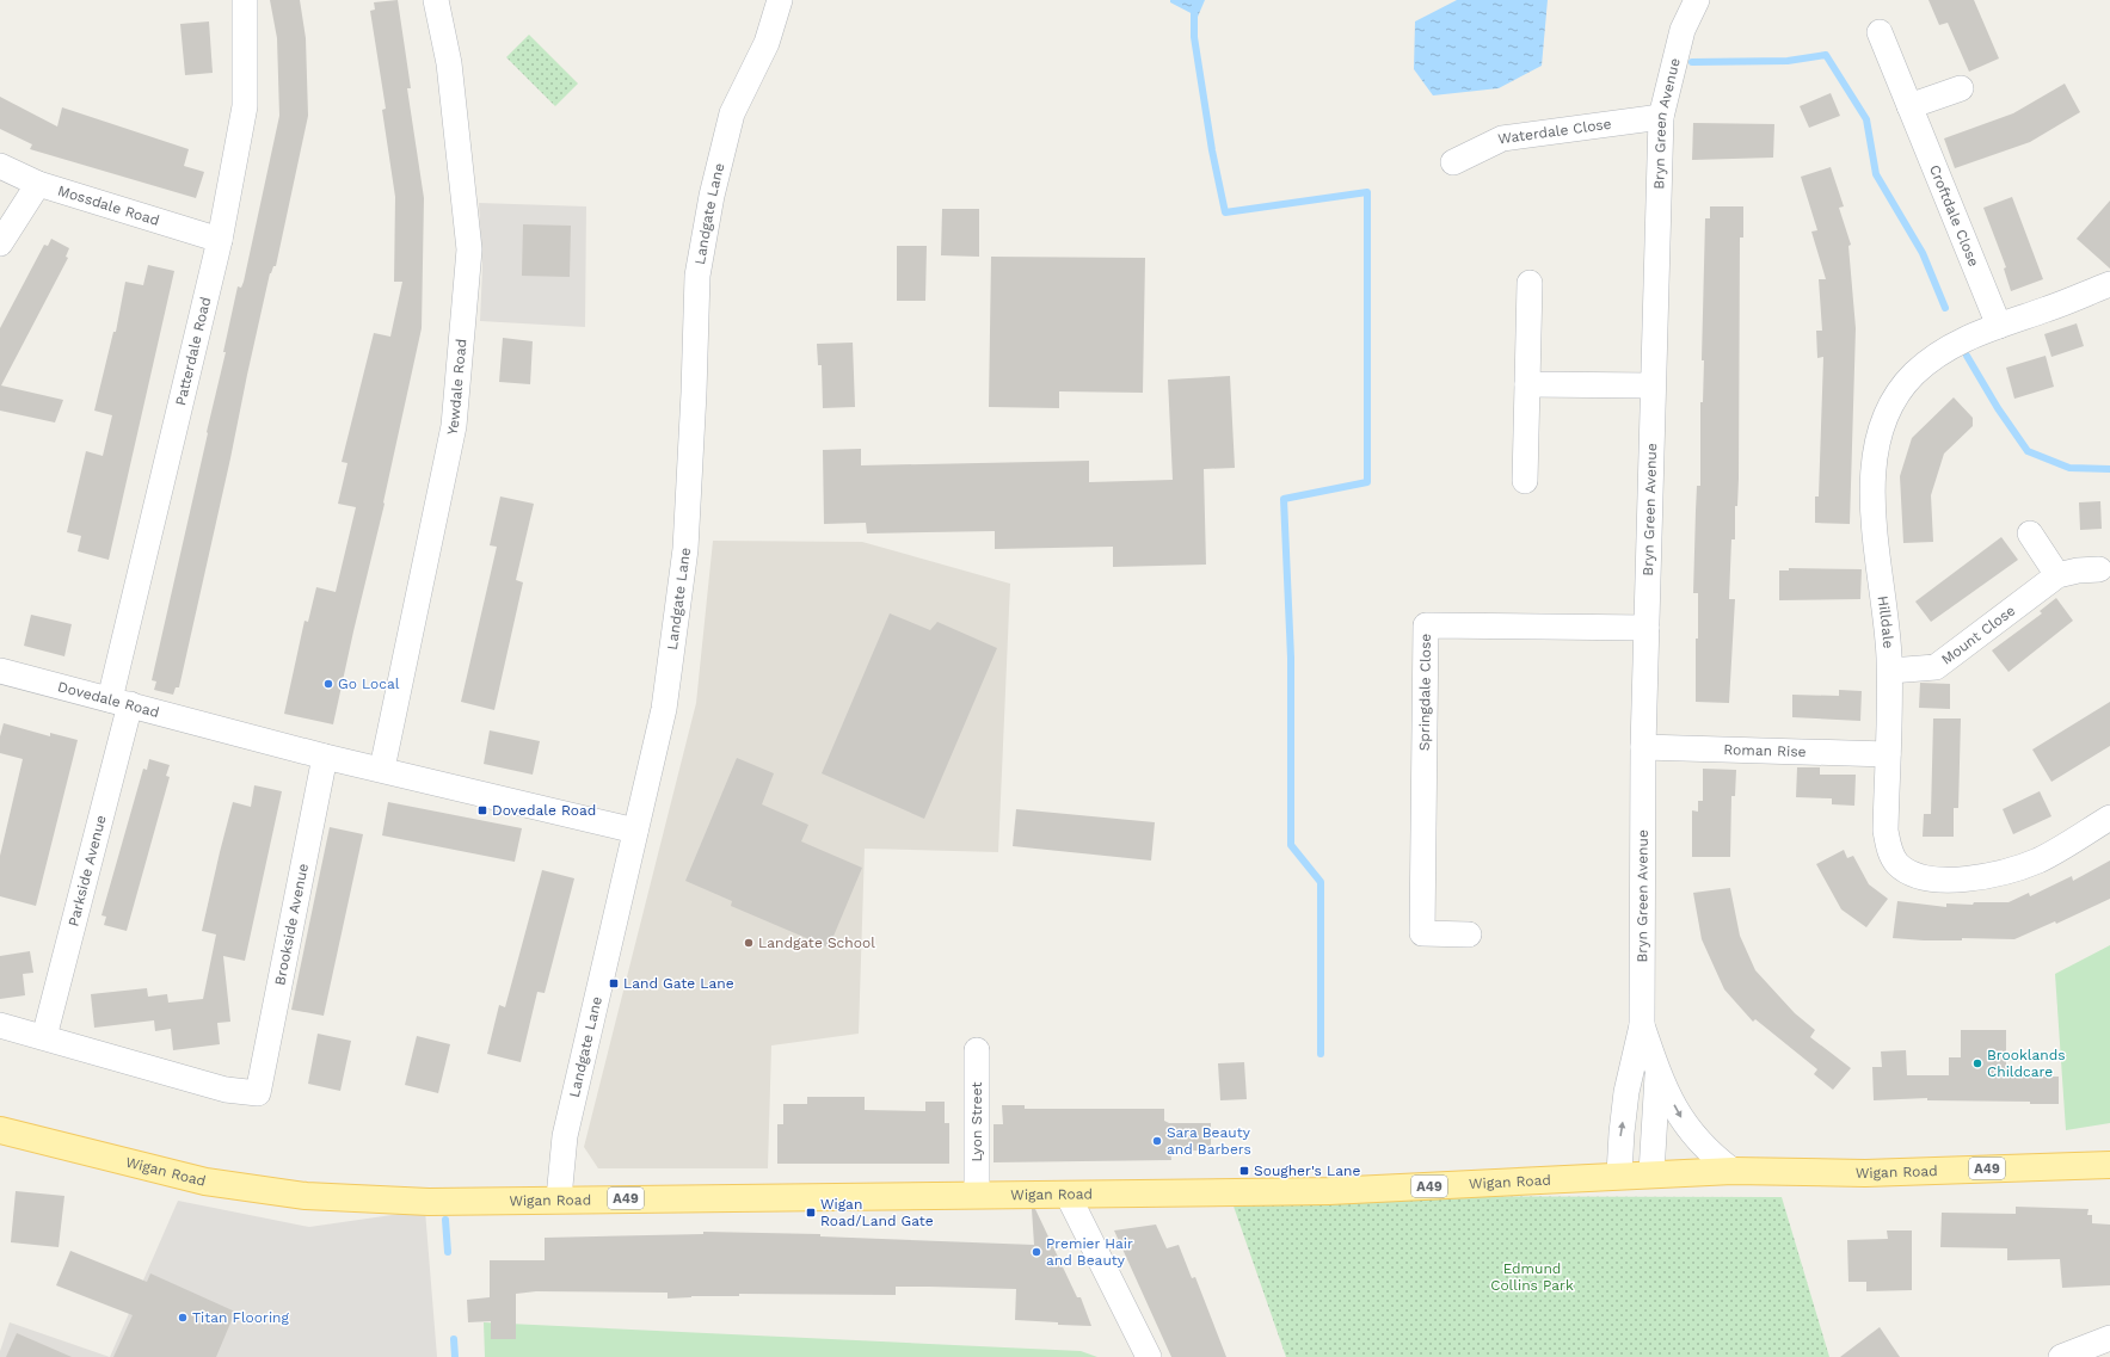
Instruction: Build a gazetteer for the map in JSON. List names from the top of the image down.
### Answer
{
  "streets": {
    "main road": ["A49", "Wigan Road"],
    "street": [
      "Bryn Green Avenue",
      "Waterdale Close",
      "Mossdale Road",
      "Landgate Lane",
      "Croftdale Close",
      "Patterdale Road",
      "Yewdale Road",
      "Hilldale",
      "Mount Close",
      "Springdale Close",
      "Dovedale Road",
      "Roman Rise",
      "Parkside Avenue",
      "Brookside Avenue",
      "Lyon Street"
    ]
  },
  "crossings": [
    ["Bryn Green Avenue", "Waterdale Close"],
    ["Bryn Green Avenue", "Springdale Close"],
    ["Bryn Green Avenue", "Roman Rise"],
    ["Bryn Green Avenue", "Wigan Road"],
    ["Mossdale Road", "Patterdale Road"],
    ["Landgate Lane", "Dovedale Road"],
    ["Landgate Lane", "Wigan Road"],
    ["Croftdale Close", "Hilldale"],
    ["Patterdale Road", "Dovedale Road"],
    ["Patterdale Road", "Parkside Avenue"],
    ["Yewdale Road", "Dovedale Road"],
    ["Hilldale", "Mount Close"],
    ["Hilldale", "Roman Rise"],
    ["Dovedale Road", "Parkside Avenue"],
    ["Dovedale Road", "Brookside Avenue"],
    ["Parkside Avenue", "Brookside Avenue"],
    ["Lyon Street", "Wigan Road"]
  ],
  "parks": ["Edmund Collins Park"],
  "places": {
    "other": [
      "Go Local",
      "Landgate School",
      "Brooklands Childcare",
      "Sara Beauty and Barbers",
      "Premier Hair and Beauty",
      "Titan Flooring"
    ],
    "transit": [
      "Dovedale Road",
      "Land Gate Lane",
      "Sougher's Lane",
      "Wigan Road/Land Gate"
    ]
  }
}
